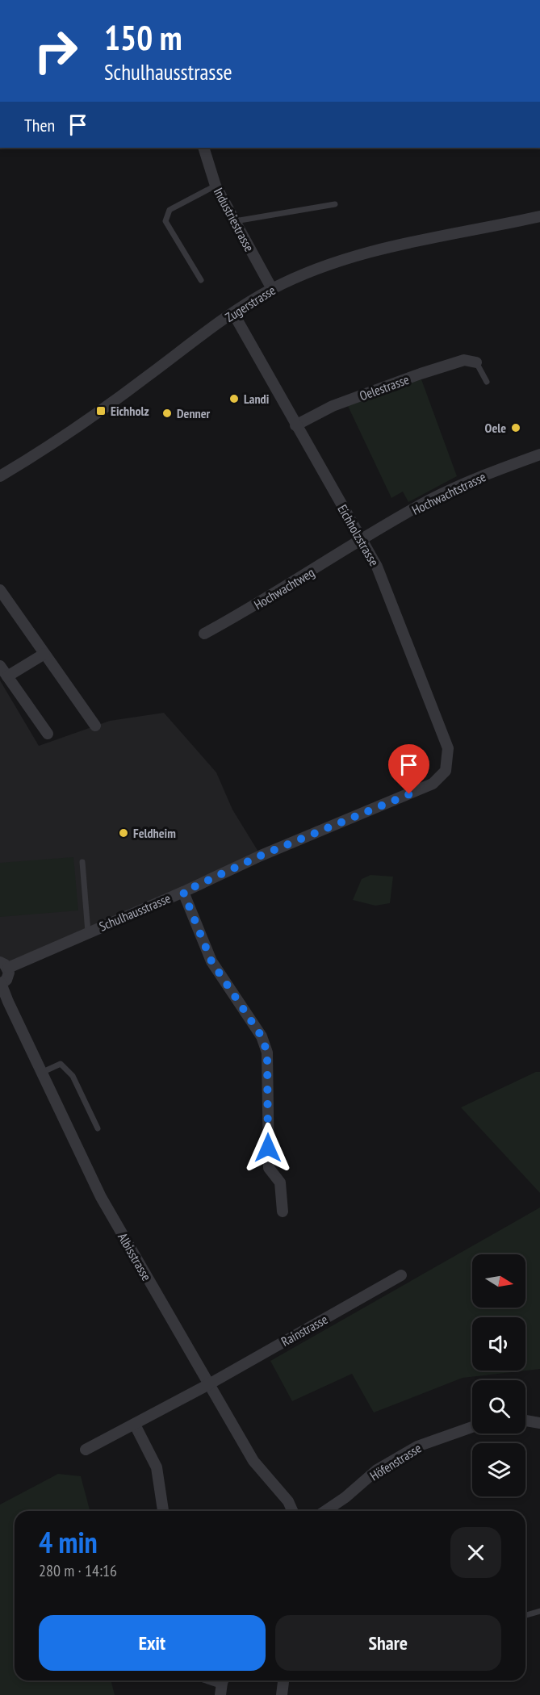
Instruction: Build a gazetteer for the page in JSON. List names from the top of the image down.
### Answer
{
  "streets": {
    "street": [
      "Industriestrasse",
      "Zugerstrasse",
      "Oelestrasse",
      "Hochwachtstrasse",
      "Eichholzstrasse",
      "Hochwachtweg",
      "Schulhausstrasse",
      "Albisstrasse",
      "Rainstrasse",
      "Höfenstrasse"
    ]
  },
  "crossings": [
    ["Industriestrasse", "Zugerstrasse"],
    ["Zugerstrasse", "Eichholzstrasse"],
    ["Oelestrasse", "Eichholzstrasse"],
    ["Hochwachtstrasse", "Eichholzstrasse"],
    ["Hochwachtstrasse", "Hochwachtweg"],
    ["Eichholzstrasse", "Hochwachtweg"],
    ["Eichholzstrasse", "Schulhausstrasse"],
    ["Schulhausstrasse", "Albisstrasse"],
    ["Albisstrasse", "Rainstrasse"]
  ],
  "places": {
    "other": [
      "Landi",
      "Denner",
      "Oele",
      "Feldheim"
    ],
    "transit": ["Eichholz"]
  },
  "north": "right",
  "page": {
    "turn": ["150 m", "Schulhausstrasse"],
    "then": "Then",
    "heading": ["4 min", "280 m · 14:16"],
    "buttons": ["Exit", "Share"]
  }
}
